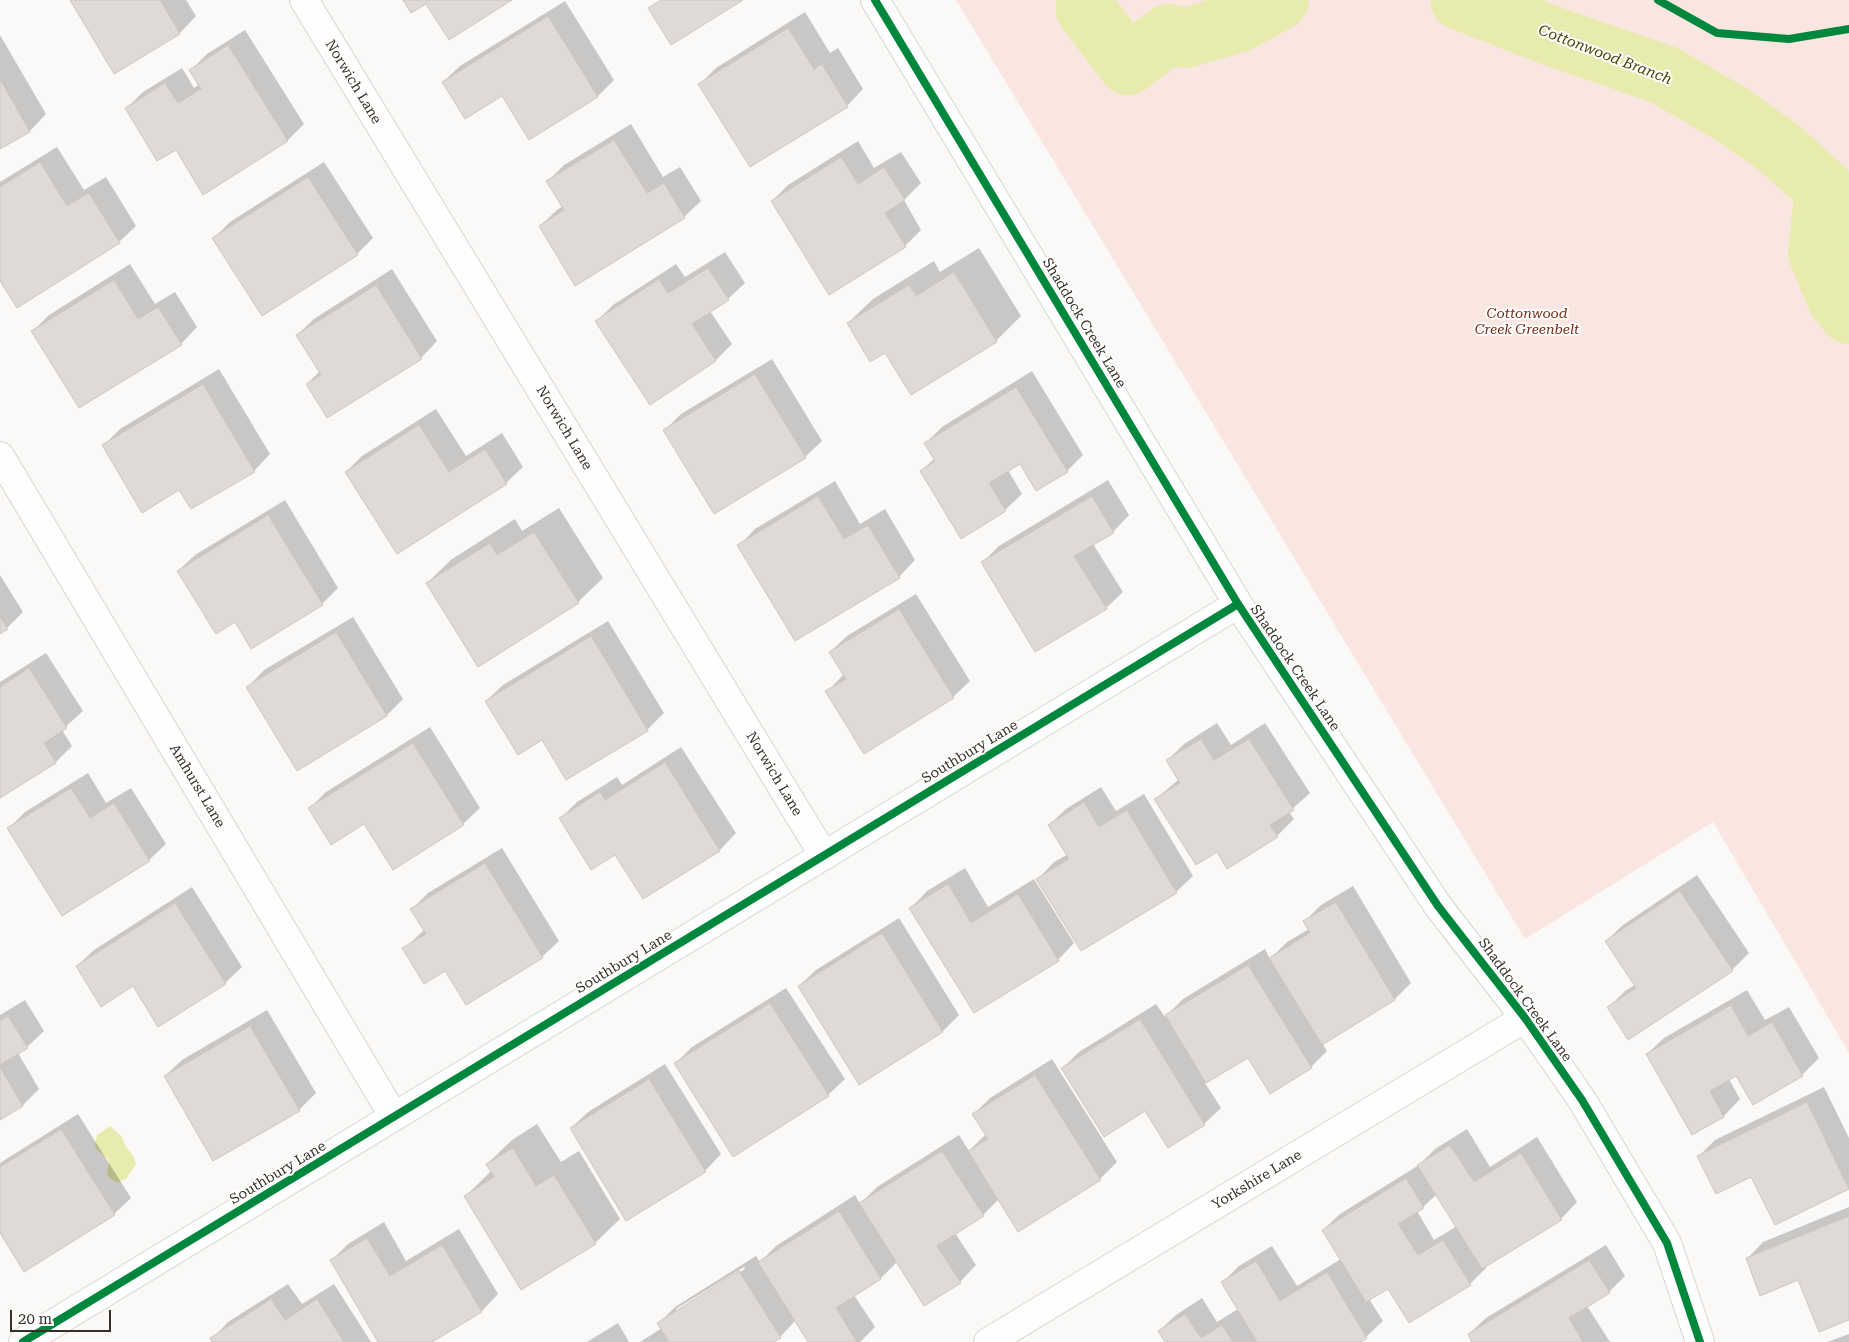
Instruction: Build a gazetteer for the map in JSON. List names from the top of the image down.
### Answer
{
  "streets": {
    "street": [
      "Norwich Lane",
      "Shaddock Creek Lane",
      "Southbury Lane",
      "Amhurst Lane",
      "Yorkshire Lane"
    ]
  },
  "crossings": [
    ["Norwich Lane", "Southbury Lane"],
    ["Shaddock Creek Lane", "Southbury Lane"],
    ["Shaddock Creek Lane", "Yorkshire Lane"],
    ["Southbury Lane", "Amhurst Lane"]
  ],
  "water": ["Cottonwood Branch"],
  "parks": ["Cottonwood Creek Greenbelt"],
  "scale_bar": "20 m"
}
